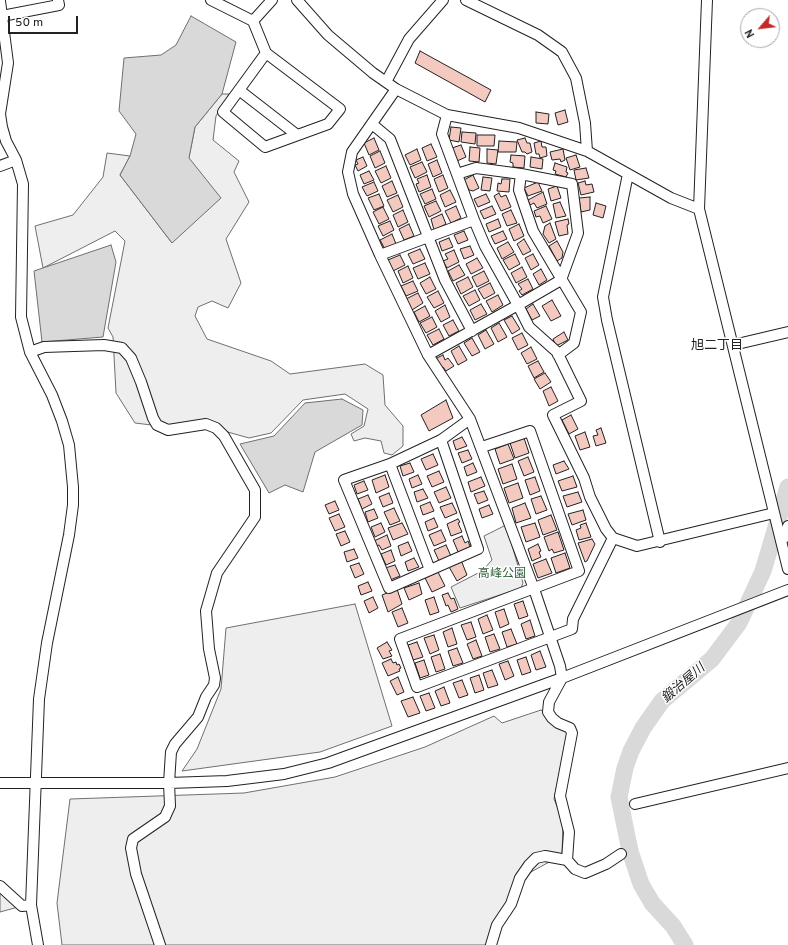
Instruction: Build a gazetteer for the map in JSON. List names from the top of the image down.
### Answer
{
  "districts": ["旭二丁目"],
  "water": ["鍛治屋川"],
  "parks": ["高峰公園"],
  "scale_bar": "50 m",
  "north": "bottom left"
}
